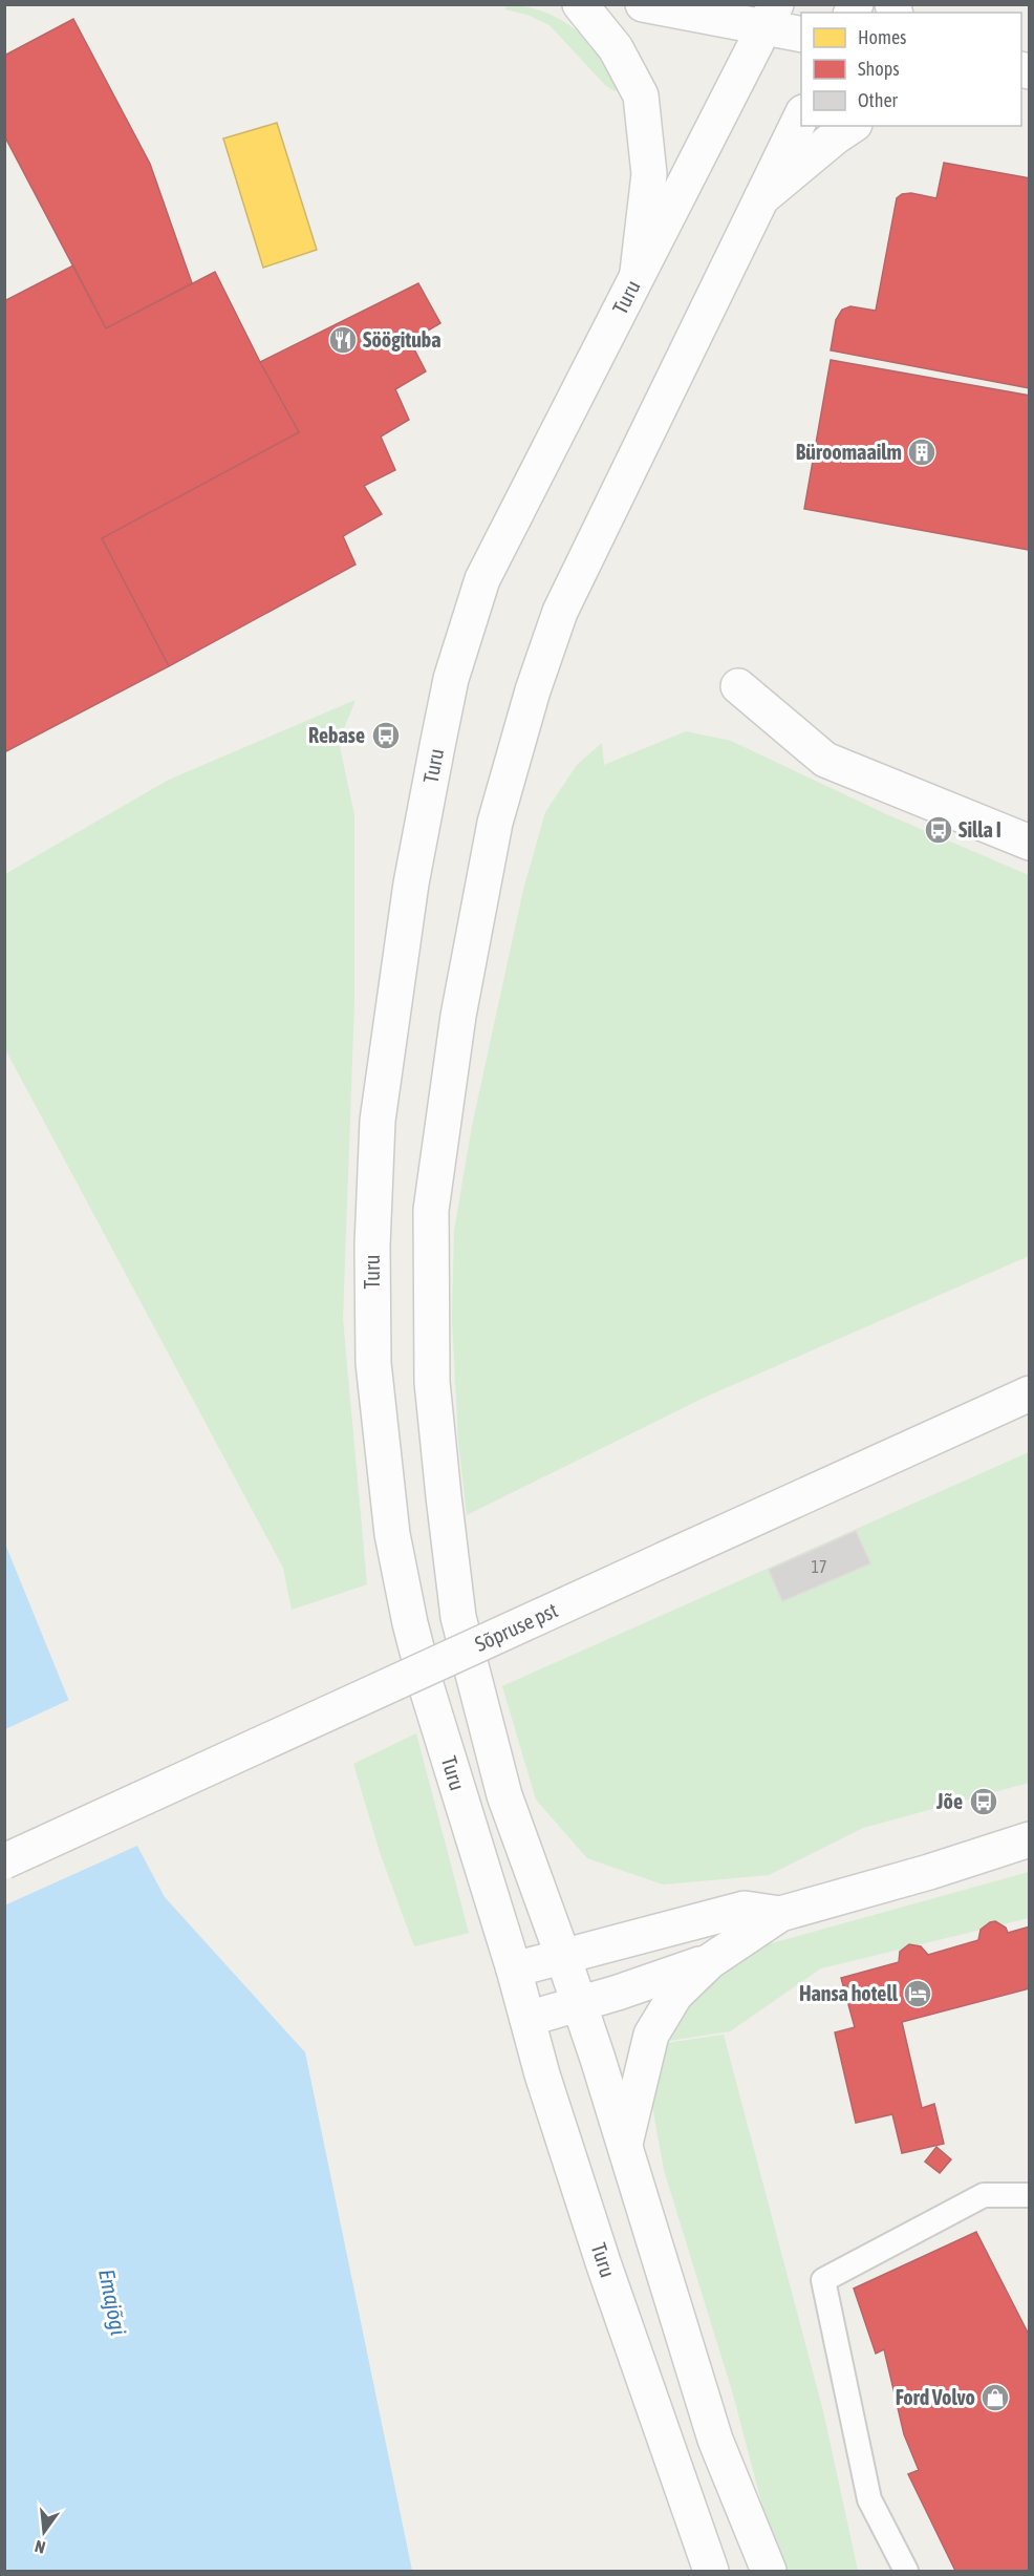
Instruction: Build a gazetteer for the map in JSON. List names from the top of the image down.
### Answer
{
  "streets": {
    "main road": ["Turu", "Sõpruse pst"]
  },
  "water": ["Emajõgi"],
  "places": {
    "restaurant": ["Söögituba"],
    "building": ["Büroomaailm"],
    "bus stop": ["Rebase", "Silla I", "Jõe"],
    "hotel": ["Hansa hotell"],
    "shop": ["Ford Volvo"]
  },
  "house_numbers": ["17"],
  "legend": ["Homes", "Shops", "Other"],
  "north": "bottom"
}
